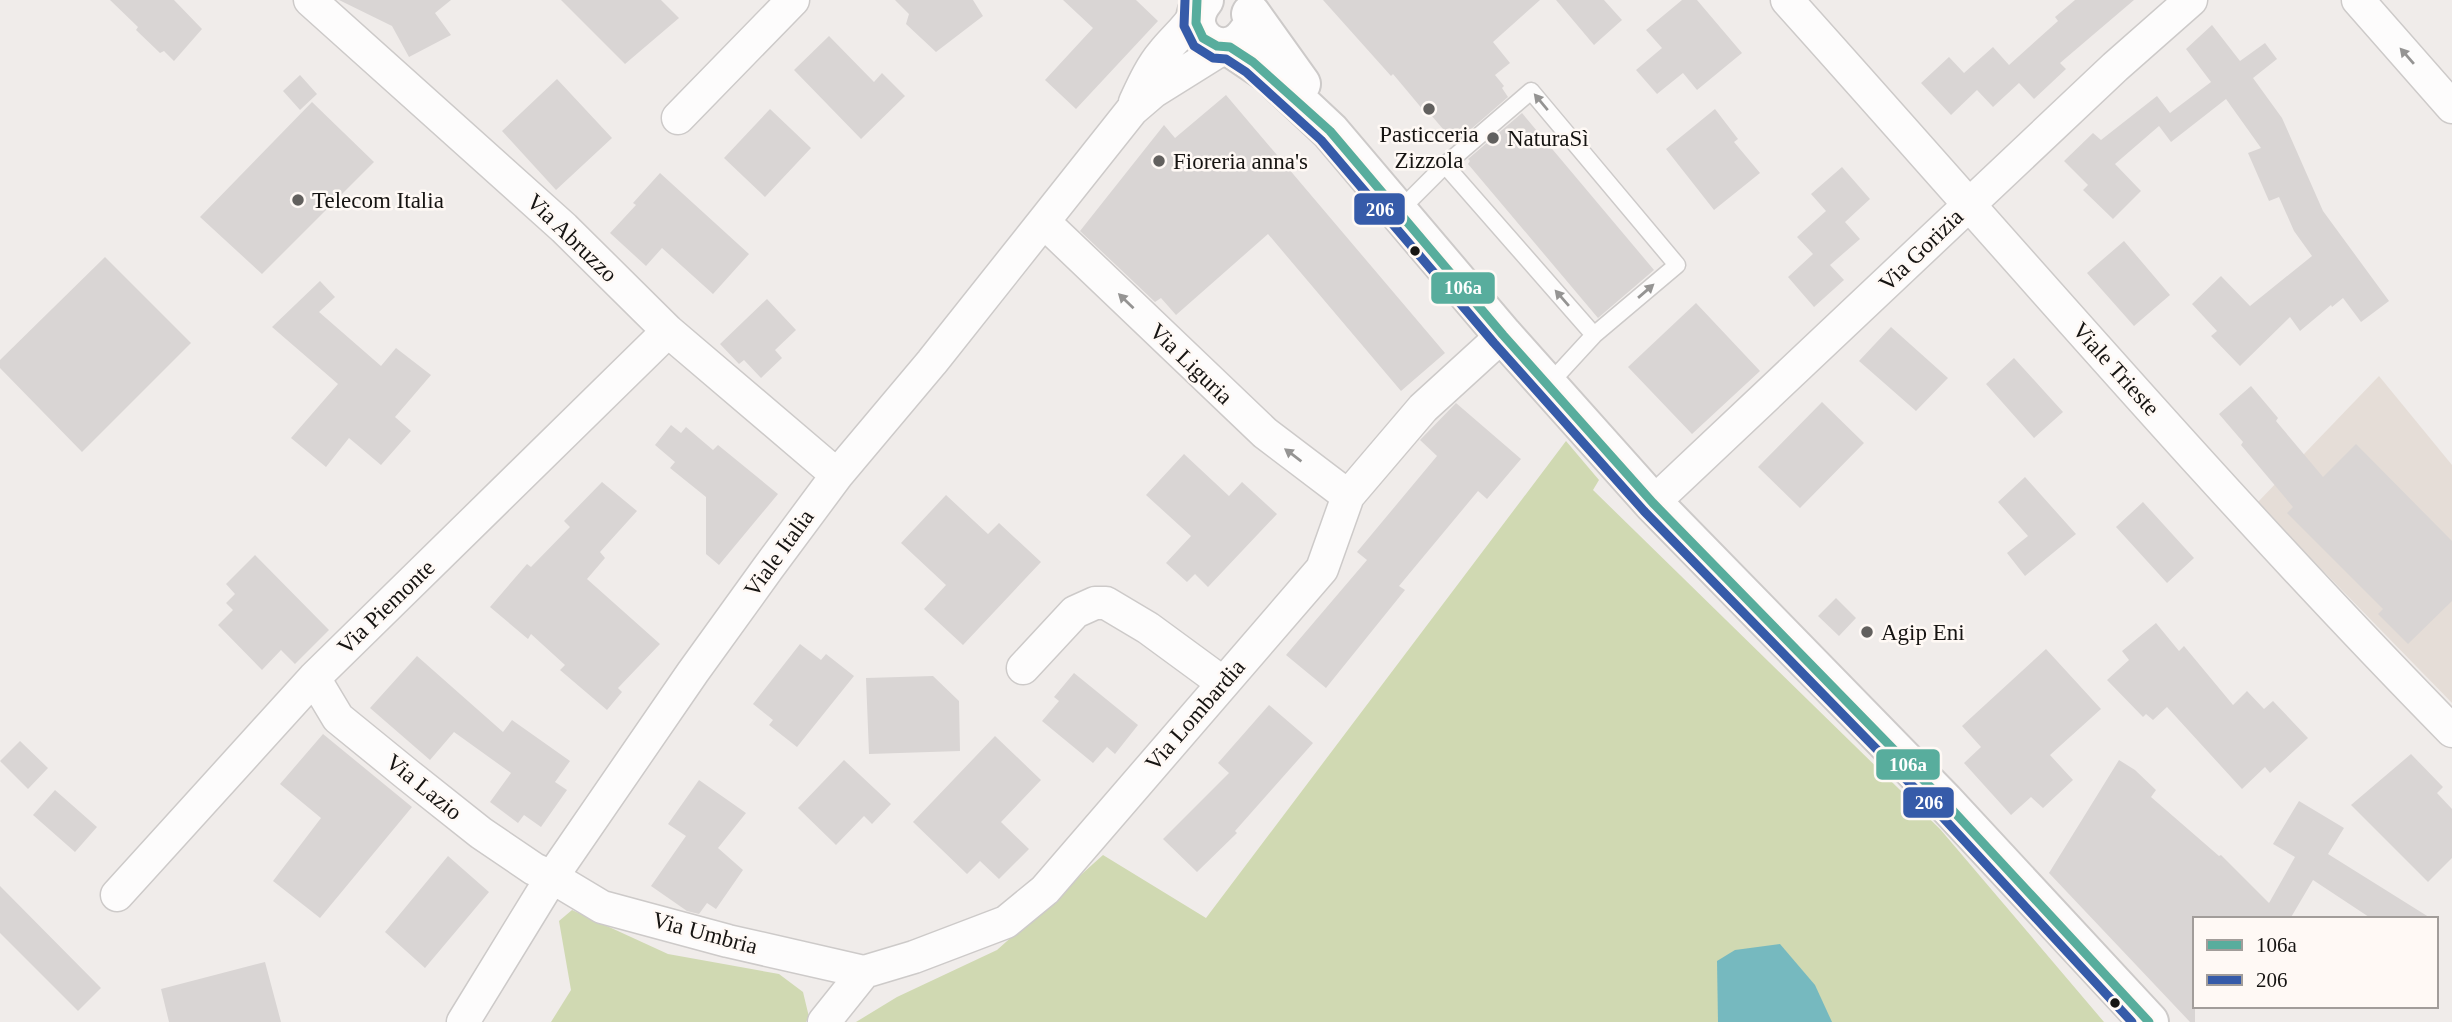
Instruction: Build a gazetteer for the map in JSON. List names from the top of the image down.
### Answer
{
  "streets": {
    "street": [
      "Via Abruzzo",
      "Via Gorizia",
      "Via Liguria",
      "Viale Trieste",
      "Viale Italia",
      "Via Piemonte",
      "Via Lombardia",
      "Via Lazio",
      "Via Umbria"
    ]
  },
  "crossings": [
    ["Via Abruzzo", "Viale Italia"],
    ["Via Abruzzo", "Via Piemonte"],
    ["Via Gorizia", "Viale Trieste"],
    ["Via Liguria", "Viale Italia"],
    ["Via Liguria", "Via Lombardia"],
    ["Viale Italia", "Via Lazio"],
    ["Viale Italia", "Via Umbria"],
    ["Via Piemonte", "Via Lazio"],
    ["Via Lombardia", "Via Umbria"],
    ["Via Lazio", "Via Umbria"]
  ],
  "places": [
    "Pasticceria Zizzola",
    "NaturaSì",
    "Fioreria anna's",
    "Telecom Italia",
    "Agip Eni"
  ],
  "lines": ["transit line 106a", "transit line 206"],
  "legend": ["106a", "206"]
}
